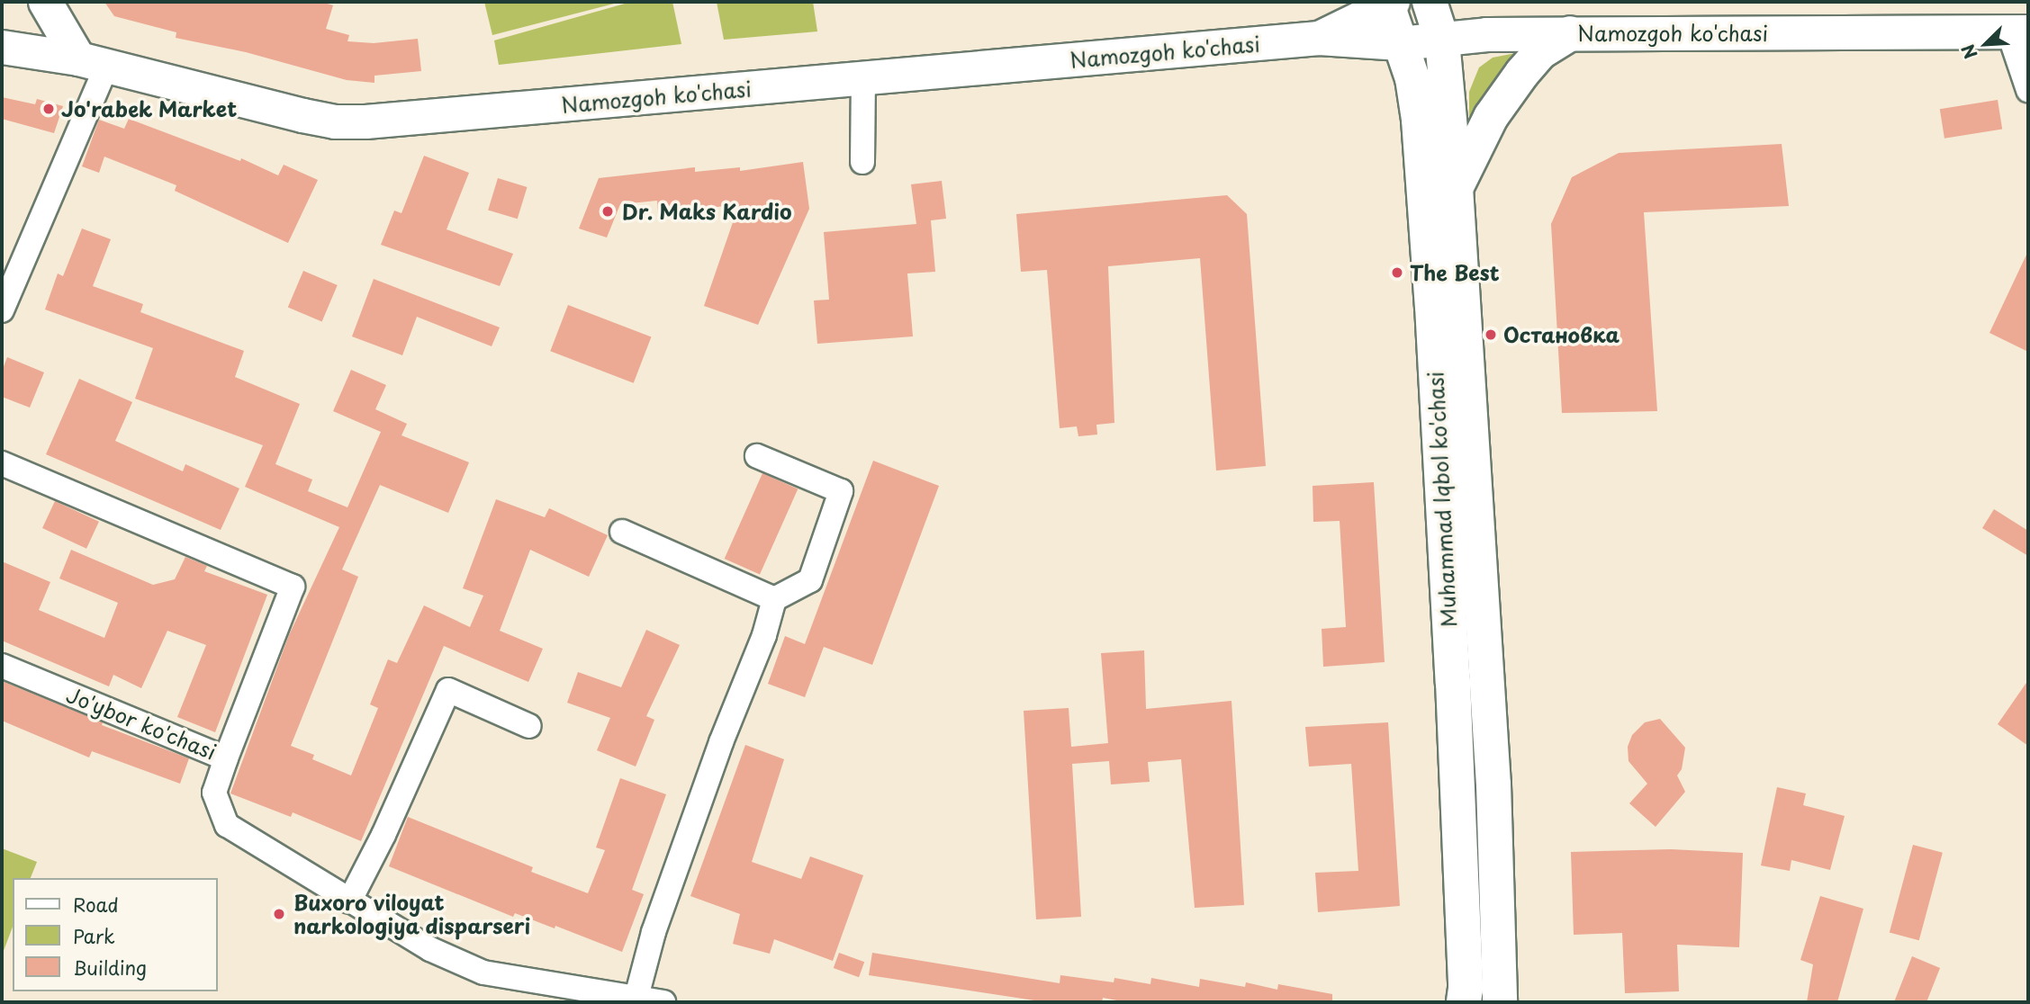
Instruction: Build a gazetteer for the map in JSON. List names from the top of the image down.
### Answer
{
  "streets": {
    "main road": ["Muhammad Iqbol ko'chasi"],
    "street": ["Namozgoh ko'chasi", "Jo'ybor ko'chasi"]
  },
  "crossings": [
    ["Namozgoh ko'chasi", "Muhammad Iqbol ko'chasi"]
  ],
  "places": [
    "Jo'rabek Market",
    "Dr. Maks Kardio",
    "The Best",
    "Остановка",
    "Buxoro viloyat narkologiya disparseri"
  ],
  "legend": ["Road", "Park", "Building"],
  "north": "bottom left"
}
